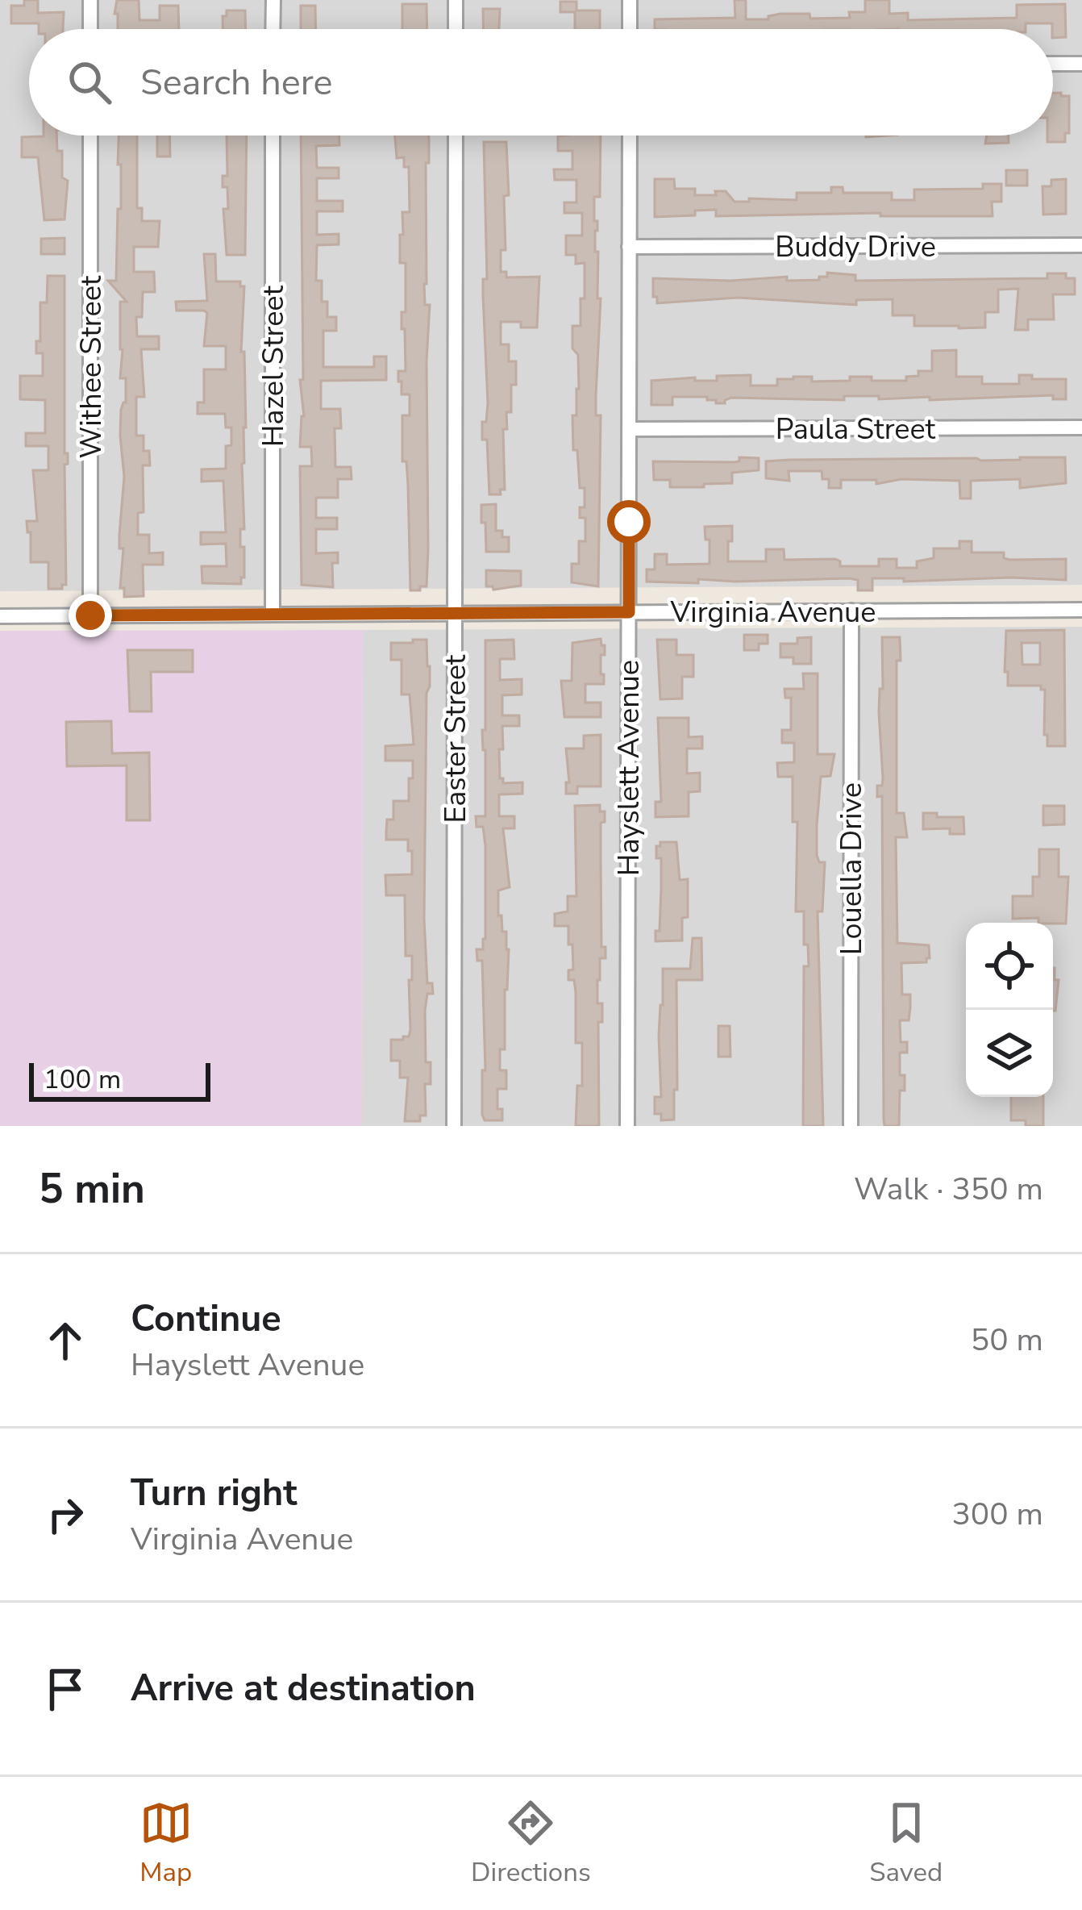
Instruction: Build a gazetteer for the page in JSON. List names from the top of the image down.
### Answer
{
  "streets": {
    "street": [
      "Buddy Drive",
      "Hazel Street",
      "Withee Street",
      "Paula Street",
      "Virginia Avenue",
      "Easter Street",
      "Hayslett Avenue",
      "Louella Drive"
    ]
  },
  "crossings": [
    ["Buddy Drive", "Hayslett Avenue"],
    ["Hazel Street", "Virginia Avenue"],
    ["Withee Street", "Virginia Avenue"],
    ["Paula Street", "Hayslett Avenue"],
    ["Virginia Avenue", "Easter Street"],
    ["Virginia Avenue", "Hayslett Avenue"],
    ["Virginia Avenue", "Louella Drive"]
  ],
  "scale_bar": "100 m",
  "page": {
    "search": "Search here",
    "scale": "100 m",
    "heading": ["5 min", "Walk · 350 m"],
    "list": [
      ["Continue", "Hayslett Avenue", "50 m"],
      ["Turn right", "Virginia Avenue", "300 m"],
      "Arrive at destination"
    ],
    "nav": ["Map", "Directions", "Saved"]
  }
}
